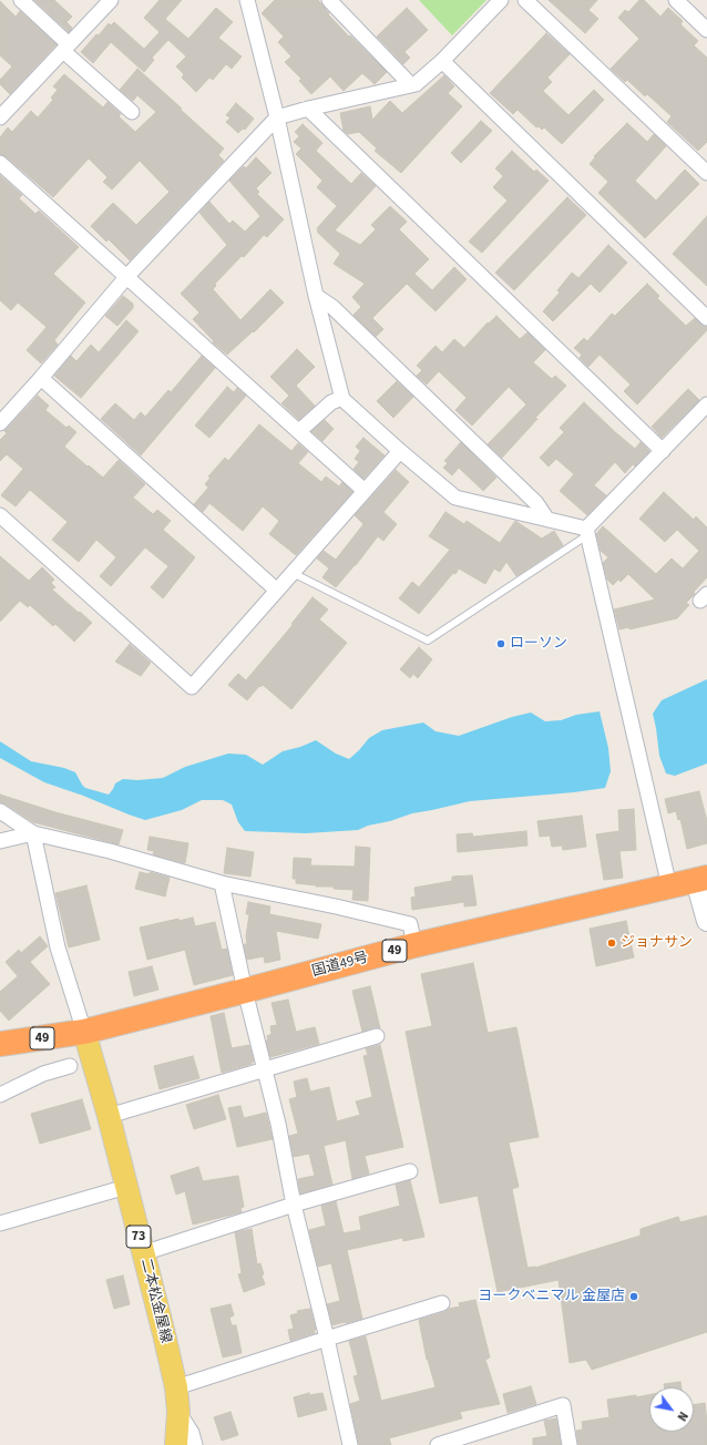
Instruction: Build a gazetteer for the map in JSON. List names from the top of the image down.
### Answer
{
  "streets": {
    "highway": ["49", "国道49号"],
    "main road": ["73", "二本松金屋線"]
  },
  "crossings": [
    ["国道49号", "二本松金屋線"]
  ],
  "places": ["ローソン", "ジョナサン", "ヨークベニマル 金屋店"],
  "north": "bottom right"
}
